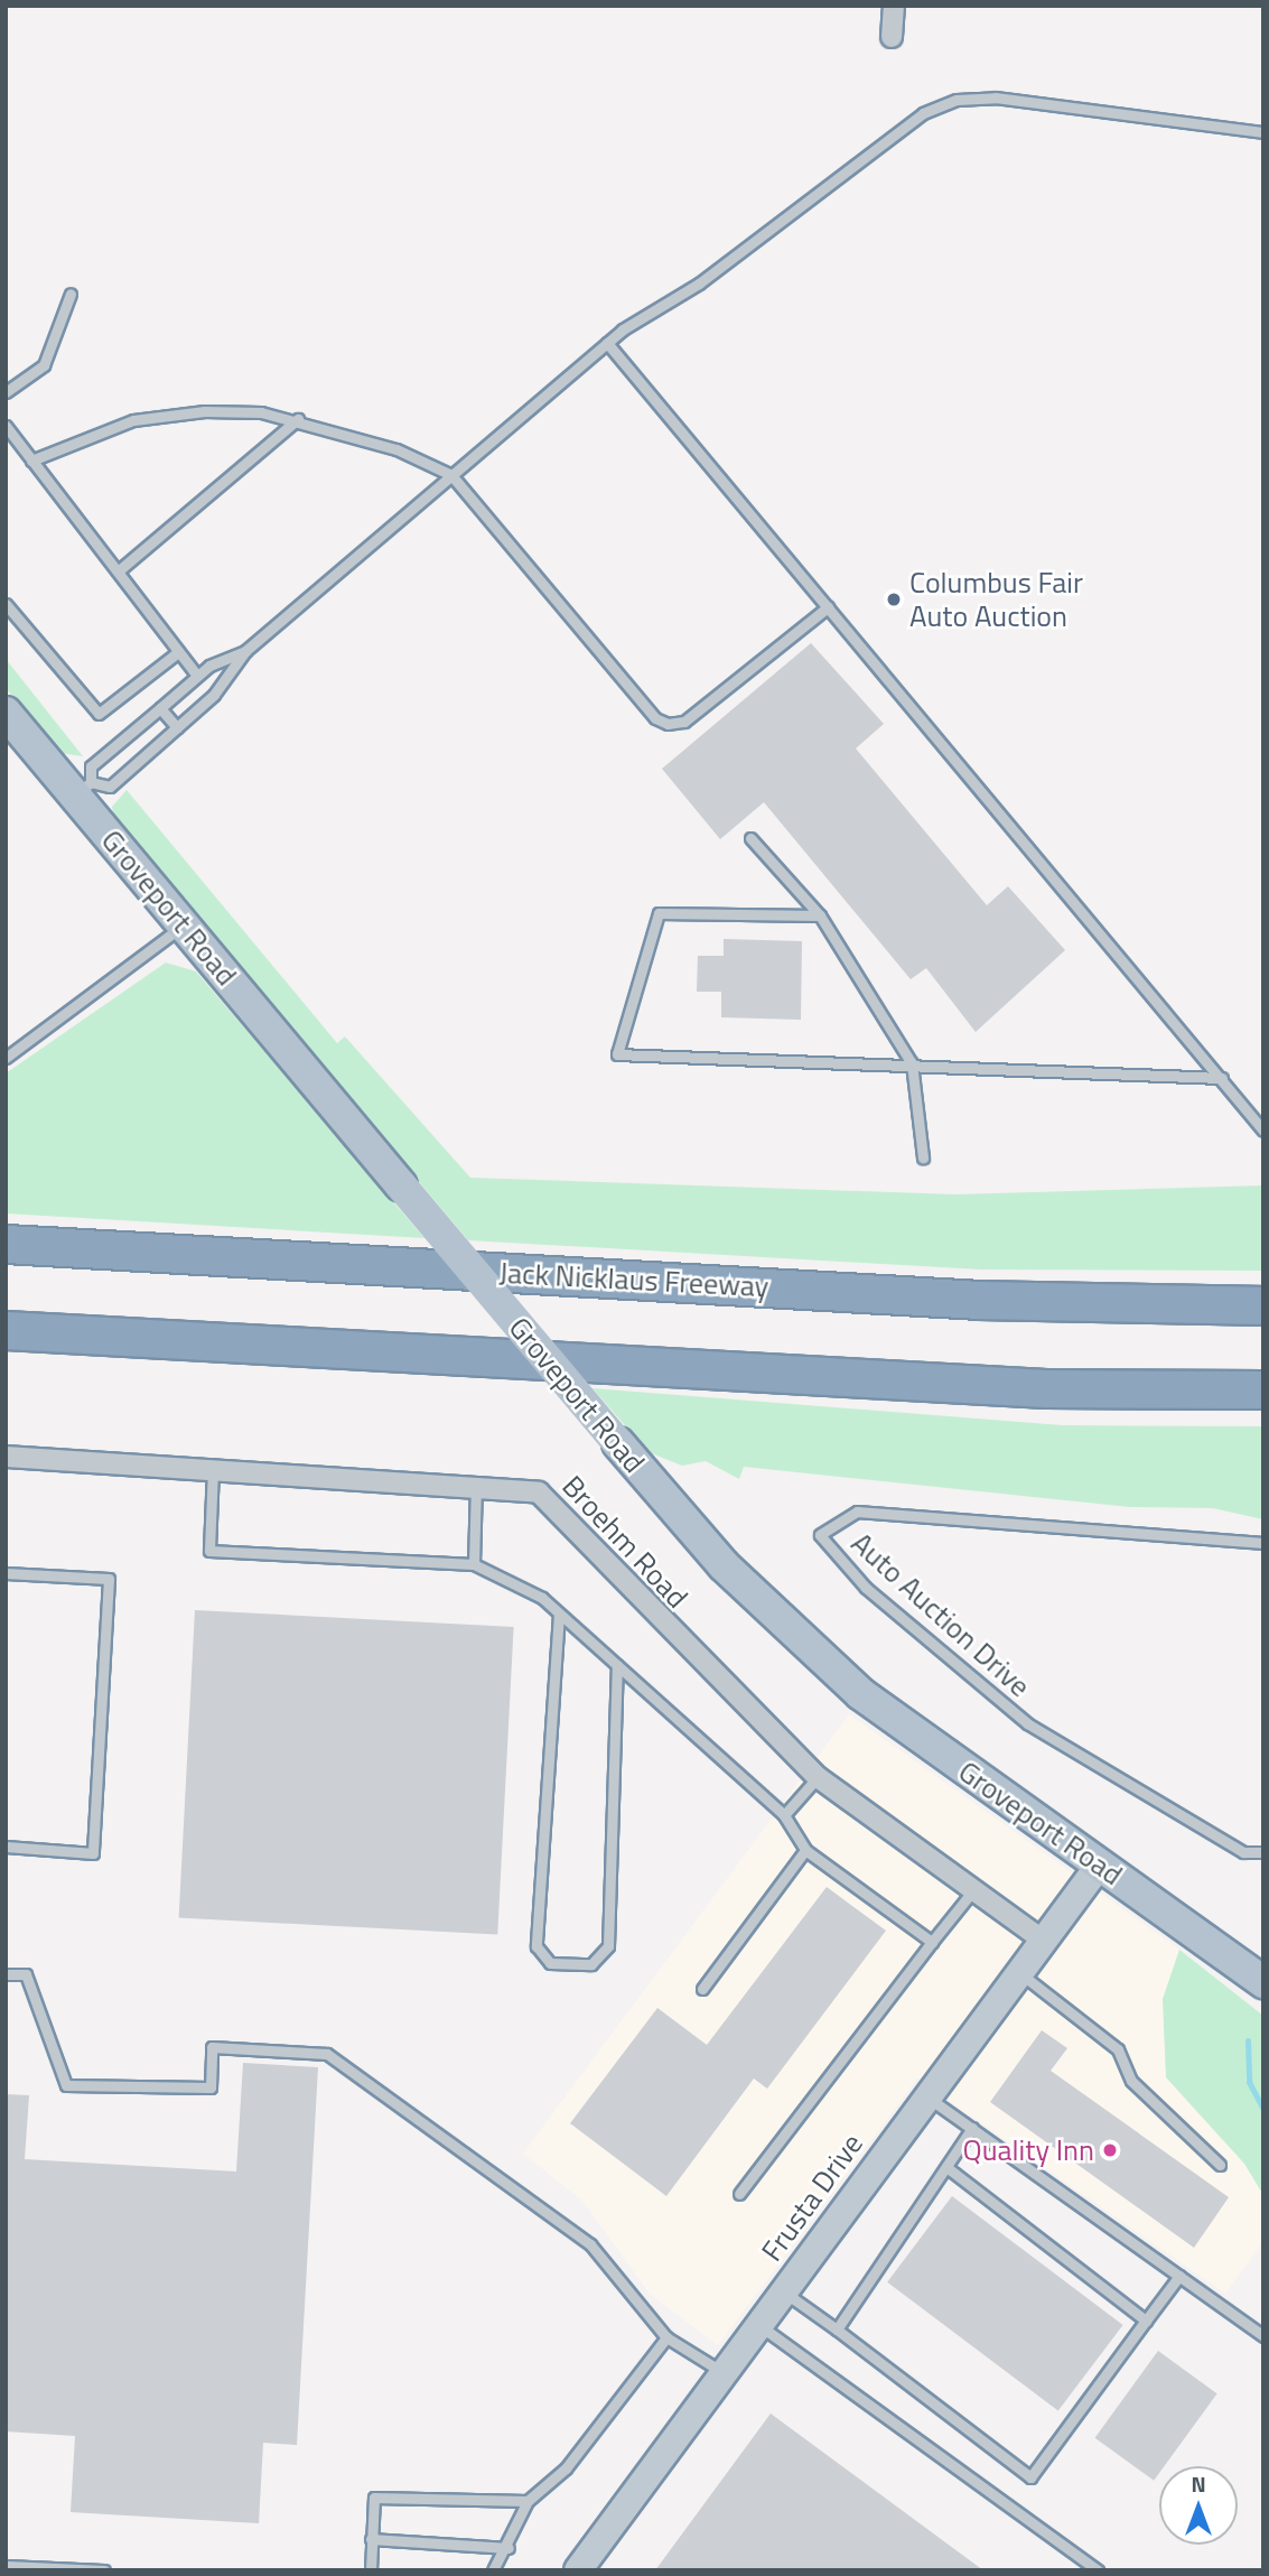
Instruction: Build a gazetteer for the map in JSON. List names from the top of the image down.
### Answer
{
  "streets": {
    "highway": ["Jack Nicklaus Freeway"],
    "main road": ["Groveport Road"],
    "street": ["Broehm Road", "Frusta Drive"],
    "lane": ["Auto Auction Drive"]
  },
  "crossings": [
    ["Groveport Road", "Frusta Drive"],
    ["Broehm Road", "Frusta Drive"]
  ],
  "places": ["Columbus Fair Auto Auction", "Quality Inn"],
  "north": "top"
}
